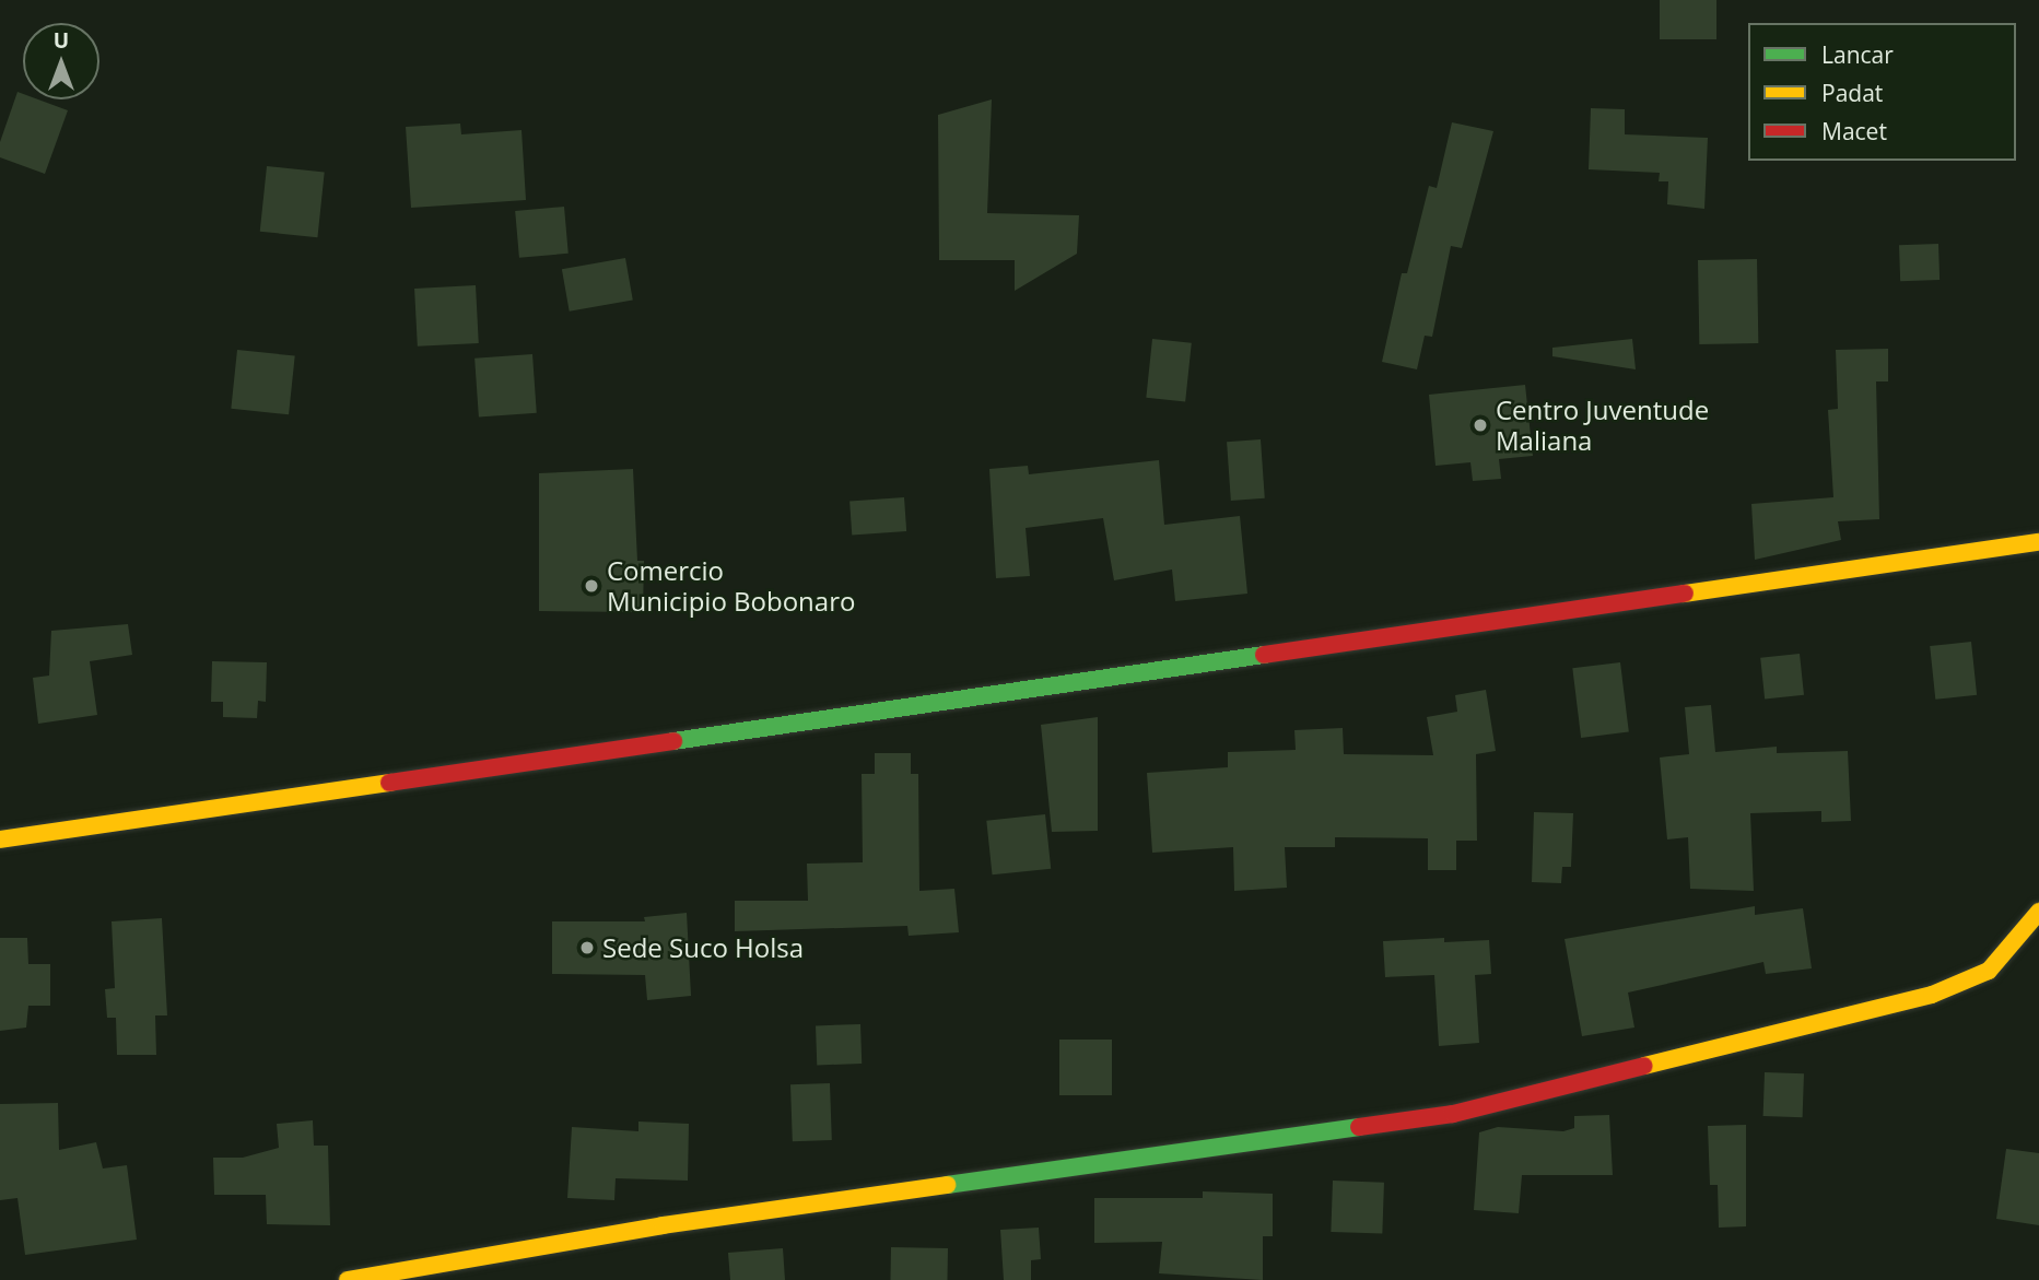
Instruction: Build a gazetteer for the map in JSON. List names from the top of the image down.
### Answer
{
  "places": ["Centro Juventude Maliana", "Comercio Municipio Bobonaro", "Sede Suco Holsa"],
  "legend": ["Lancar", "Padat", "Macet"],
  "north": "top"
}
